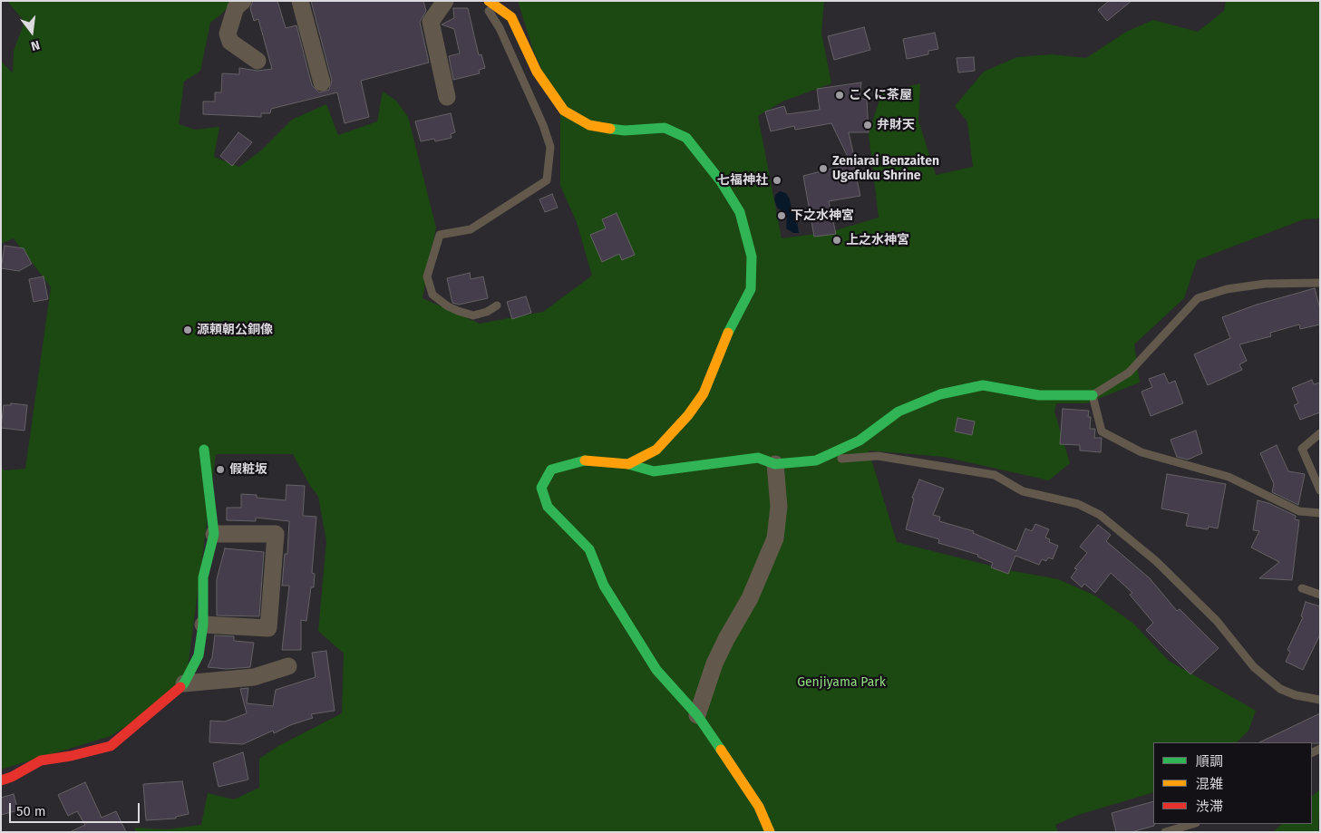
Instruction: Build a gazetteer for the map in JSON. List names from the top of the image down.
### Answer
{
  "parks": ["Genjiyama Park"],
  "places": [
    "こくに茶屋",
    "弁財天",
    "Zeniarai Benzaiten Ugafuku Shrine",
    "七福神社",
    "下之水神宮",
    "上之水神宮",
    "源頼朝公銅像",
    "假粧坂"
  ],
  "legend": ["順調", "混雑", "渋滞"],
  "scale_bar": "50 m",
  "north": "bottom"
}
